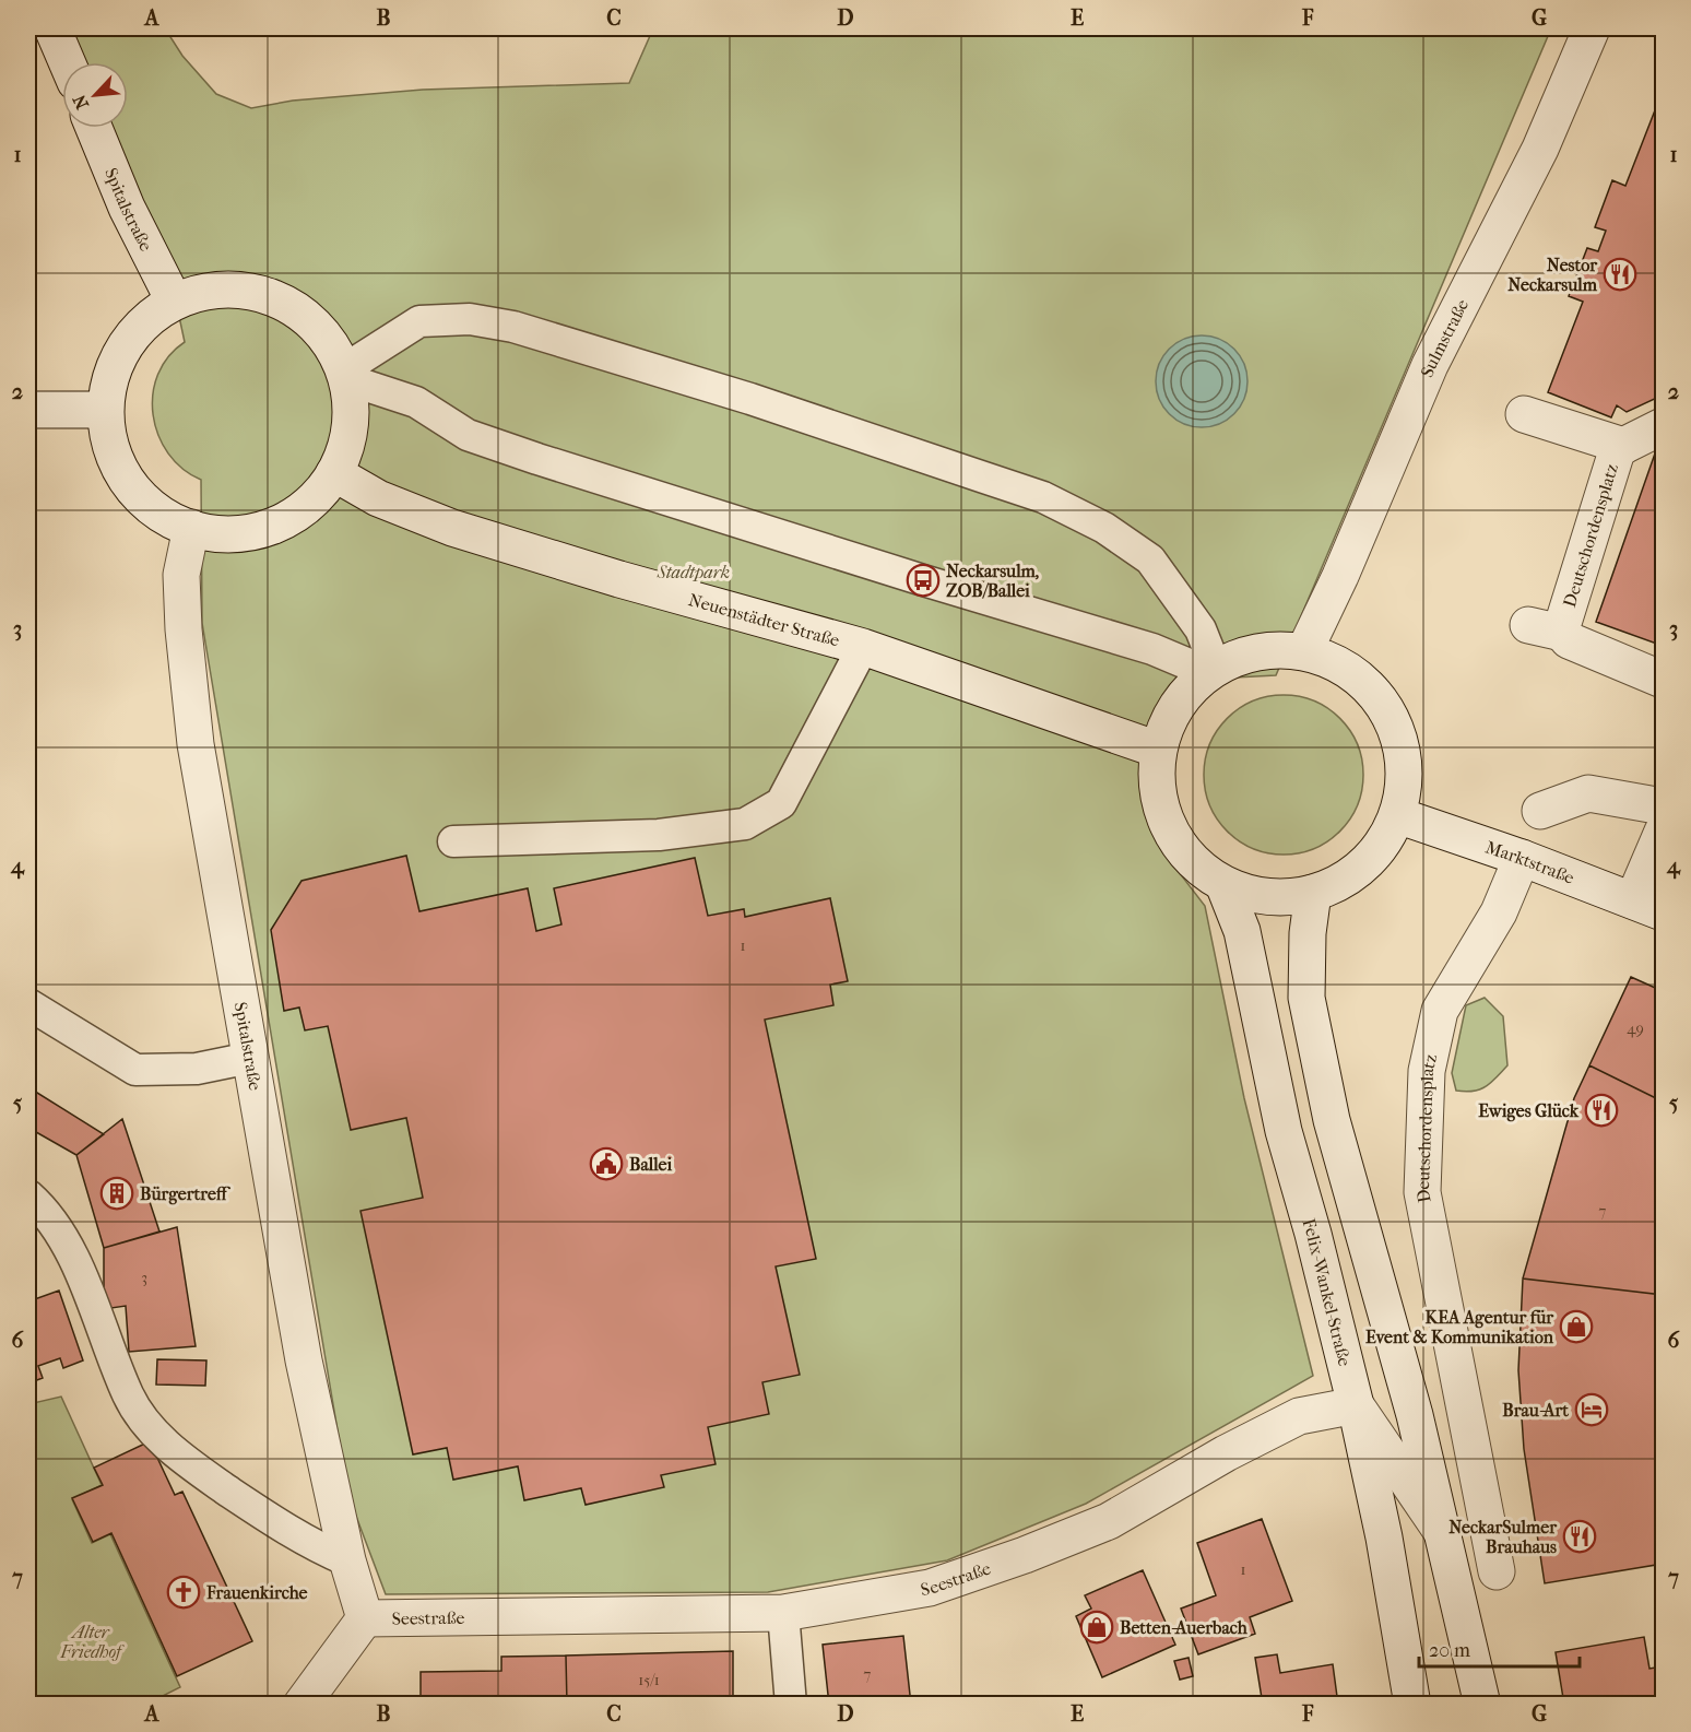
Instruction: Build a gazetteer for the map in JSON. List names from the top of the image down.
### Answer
{
  "streets": {
    "street": [
      "Spitalstraße",
      "Sulmstraße",
      "Deutschordensplatz",
      "Neuenstädter Straße",
      "Marktstraße",
      "Felix-Wankel-Straße",
      "Seestraße"
    ]
  },
  "crossings": [
    ["Spitalstraße", "Seestraße"],
    ["Deutschordensplatz", "Marktstraße"],
    ["Felix-Wankel-Straße", "Seestraße"]
  ],
  "parks": ["Stadtpark", "Alter Friedhof"],
  "places": {
    "restaurant": ["Nestor Neckarsulm", "Ewiges Glück", "NeckarSulmer Brauhaus"],
    "bus stop": ["Neckarsulm, ZOB/Ballei"],
    "public building": ["Ballei"],
    "building": ["Bürgertreff"],
    "shop": ["KEA Agentur für Event & Kommunikation", "Betten-Auerbach"],
    "hotel": ["Brau-Art"],
    "church": ["Frauenkirche"]
  },
  "house_numbers": [
    "1",
    "49",
    "7",
    "3",
    "1",
    "7",
    "15/1"
  ],
  "scale_bar": "20 m",
  "north": "bottom left",
  "grid": {
    "columns": [
      "A",
      "B",
      "C",
      "D",
      "E",
      "F",
      "G"
    ],
    "rows": [
      "1",
      "2",
      "3",
      "4",
      "5",
      "6",
      "7"
    ]
  }
}
